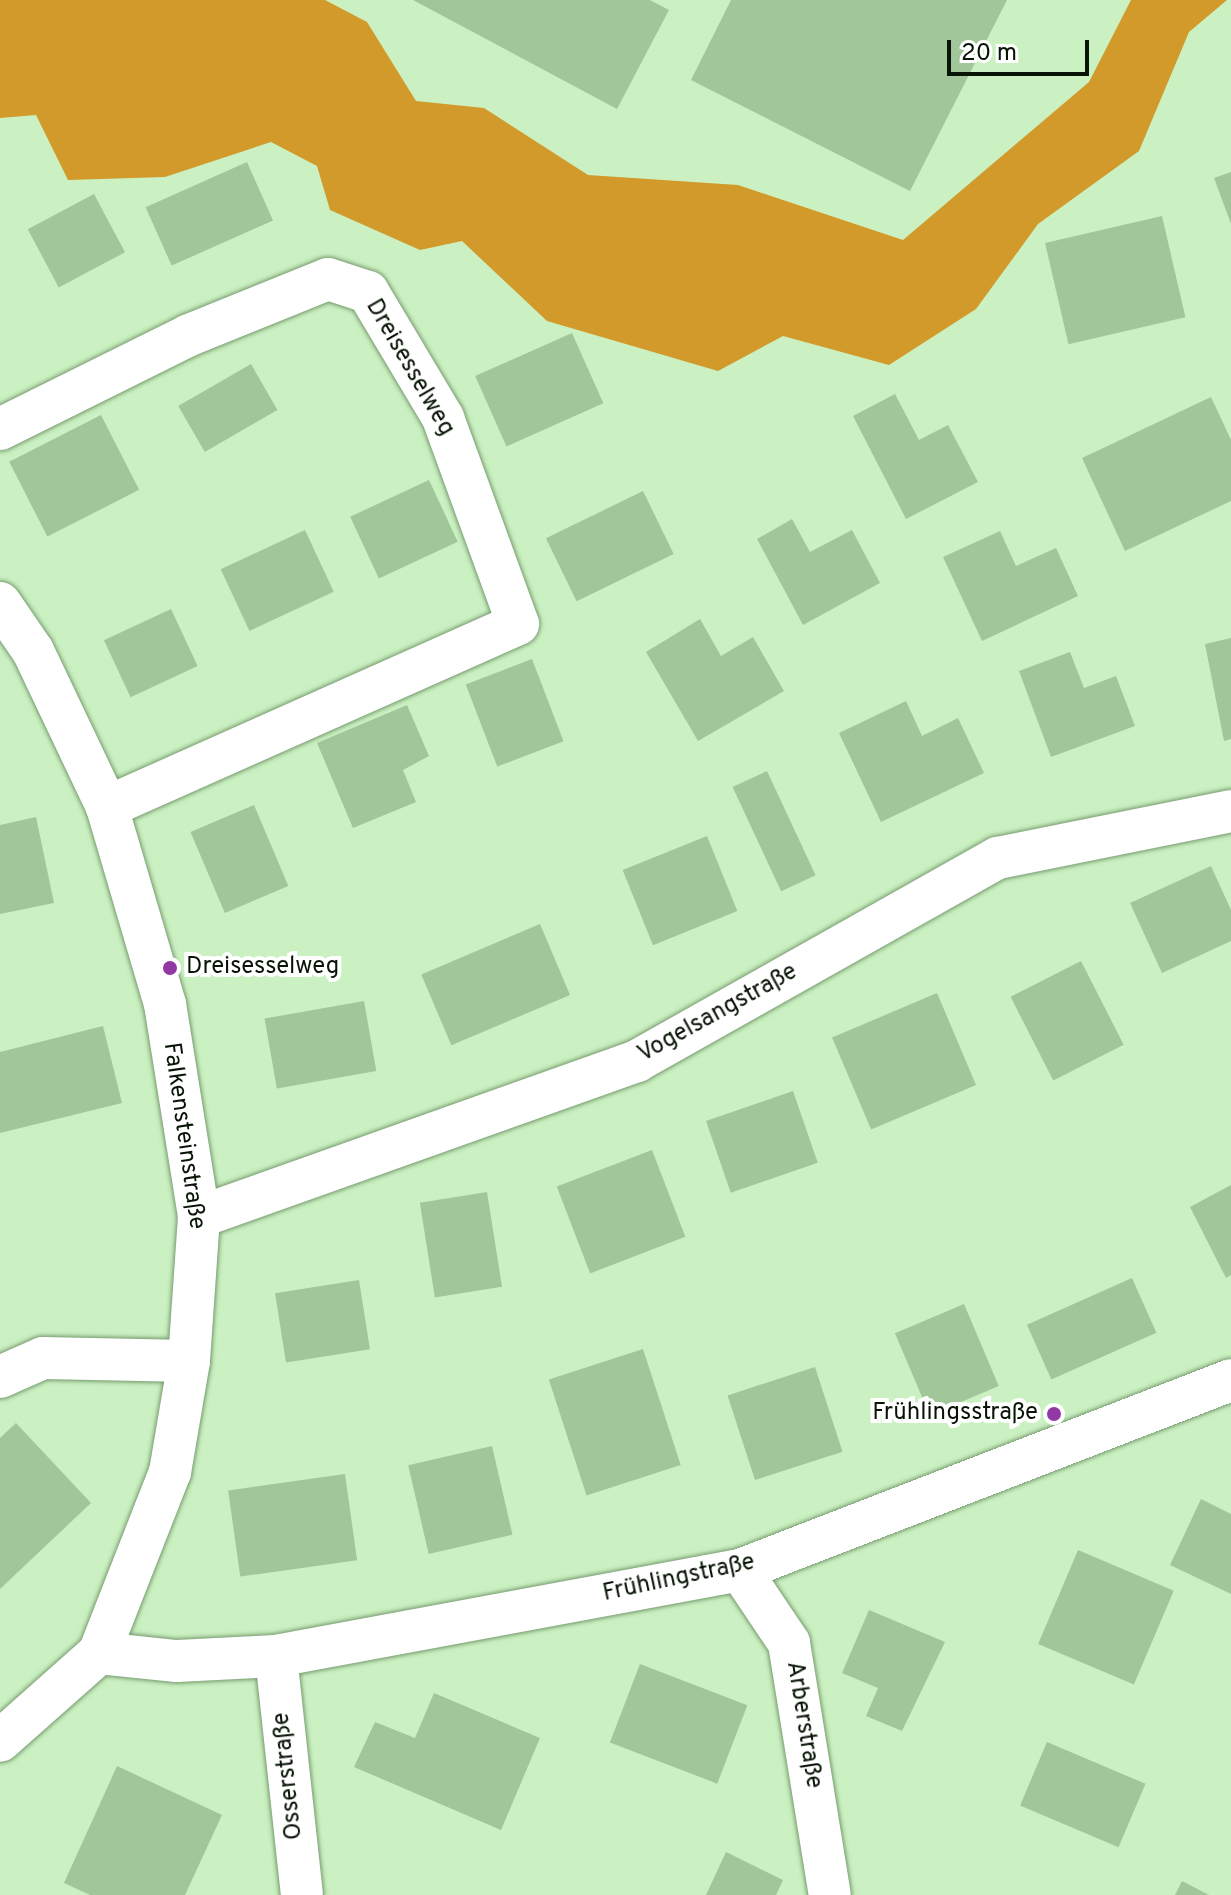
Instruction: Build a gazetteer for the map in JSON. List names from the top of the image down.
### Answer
{
  "streets": {
    "street": [
      "Dreisesselweg",
      "Vogelsangstraße",
      "Falkensteinstraße",
      "Frühlingstraße",
      "Arberstraße",
      "Osserstraße"
    ]
  },
  "crossings": [
    ["Dreisesselweg", "Falkensteinstraße"],
    ["Vogelsangstraße", "Falkensteinstraße"],
    ["Falkensteinstraße", "Frühlingstraße"],
    ["Frühlingstraße", "Arberstraße"],
    ["Frühlingstraße", "Osserstraße"]
  ],
  "places": ["Dreisesselweg", "Frühlingsstraße"],
  "scale_bar": "20 m"
}
